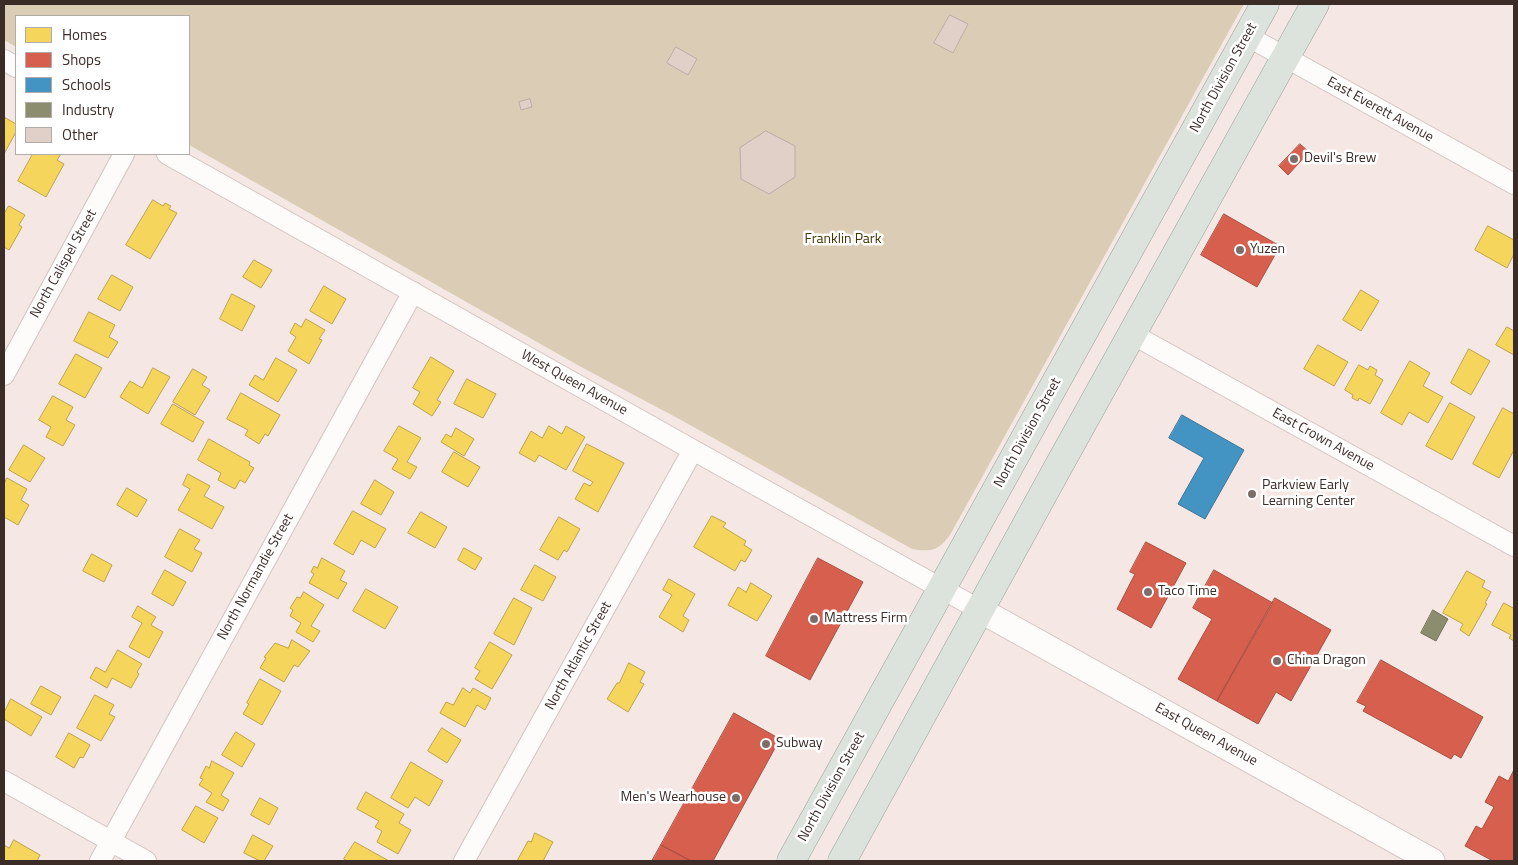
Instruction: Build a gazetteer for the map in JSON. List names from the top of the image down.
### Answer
{
  "streets": {
    "main road": ["North Division Street"],
    "street": [
      "East Everett Avenue",
      "North Calispel Street",
      "West Queen Avenue",
      "East Crown Avenue",
      "North Normandie Street",
      "North Atlantic Street",
      "East Queen Avenue"
    ]
  },
  "crossings": [
    ["North Division Street", "East Everett Avenue"],
    ["North Division Street", "West Queen Avenue"],
    ["West Queen Avenue", "North Normandie Street"],
    ["West Queen Avenue", "North Atlantic Street"],
    ["West Queen Avenue", "East Queen Avenue"]
  ],
  "parks": ["Franklin Park"],
  "places": [
    "Devil's Brew",
    "Yuzen",
    "Parkview Early Learning Center",
    "Taco Time",
    "Mattress Firm",
    "China Dragon",
    "Subway",
    "Men's Wearhouse"
  ],
  "legend": [
    "Homes",
    "Shops",
    "Schools",
    "Industry",
    "Other"
  ]
}
